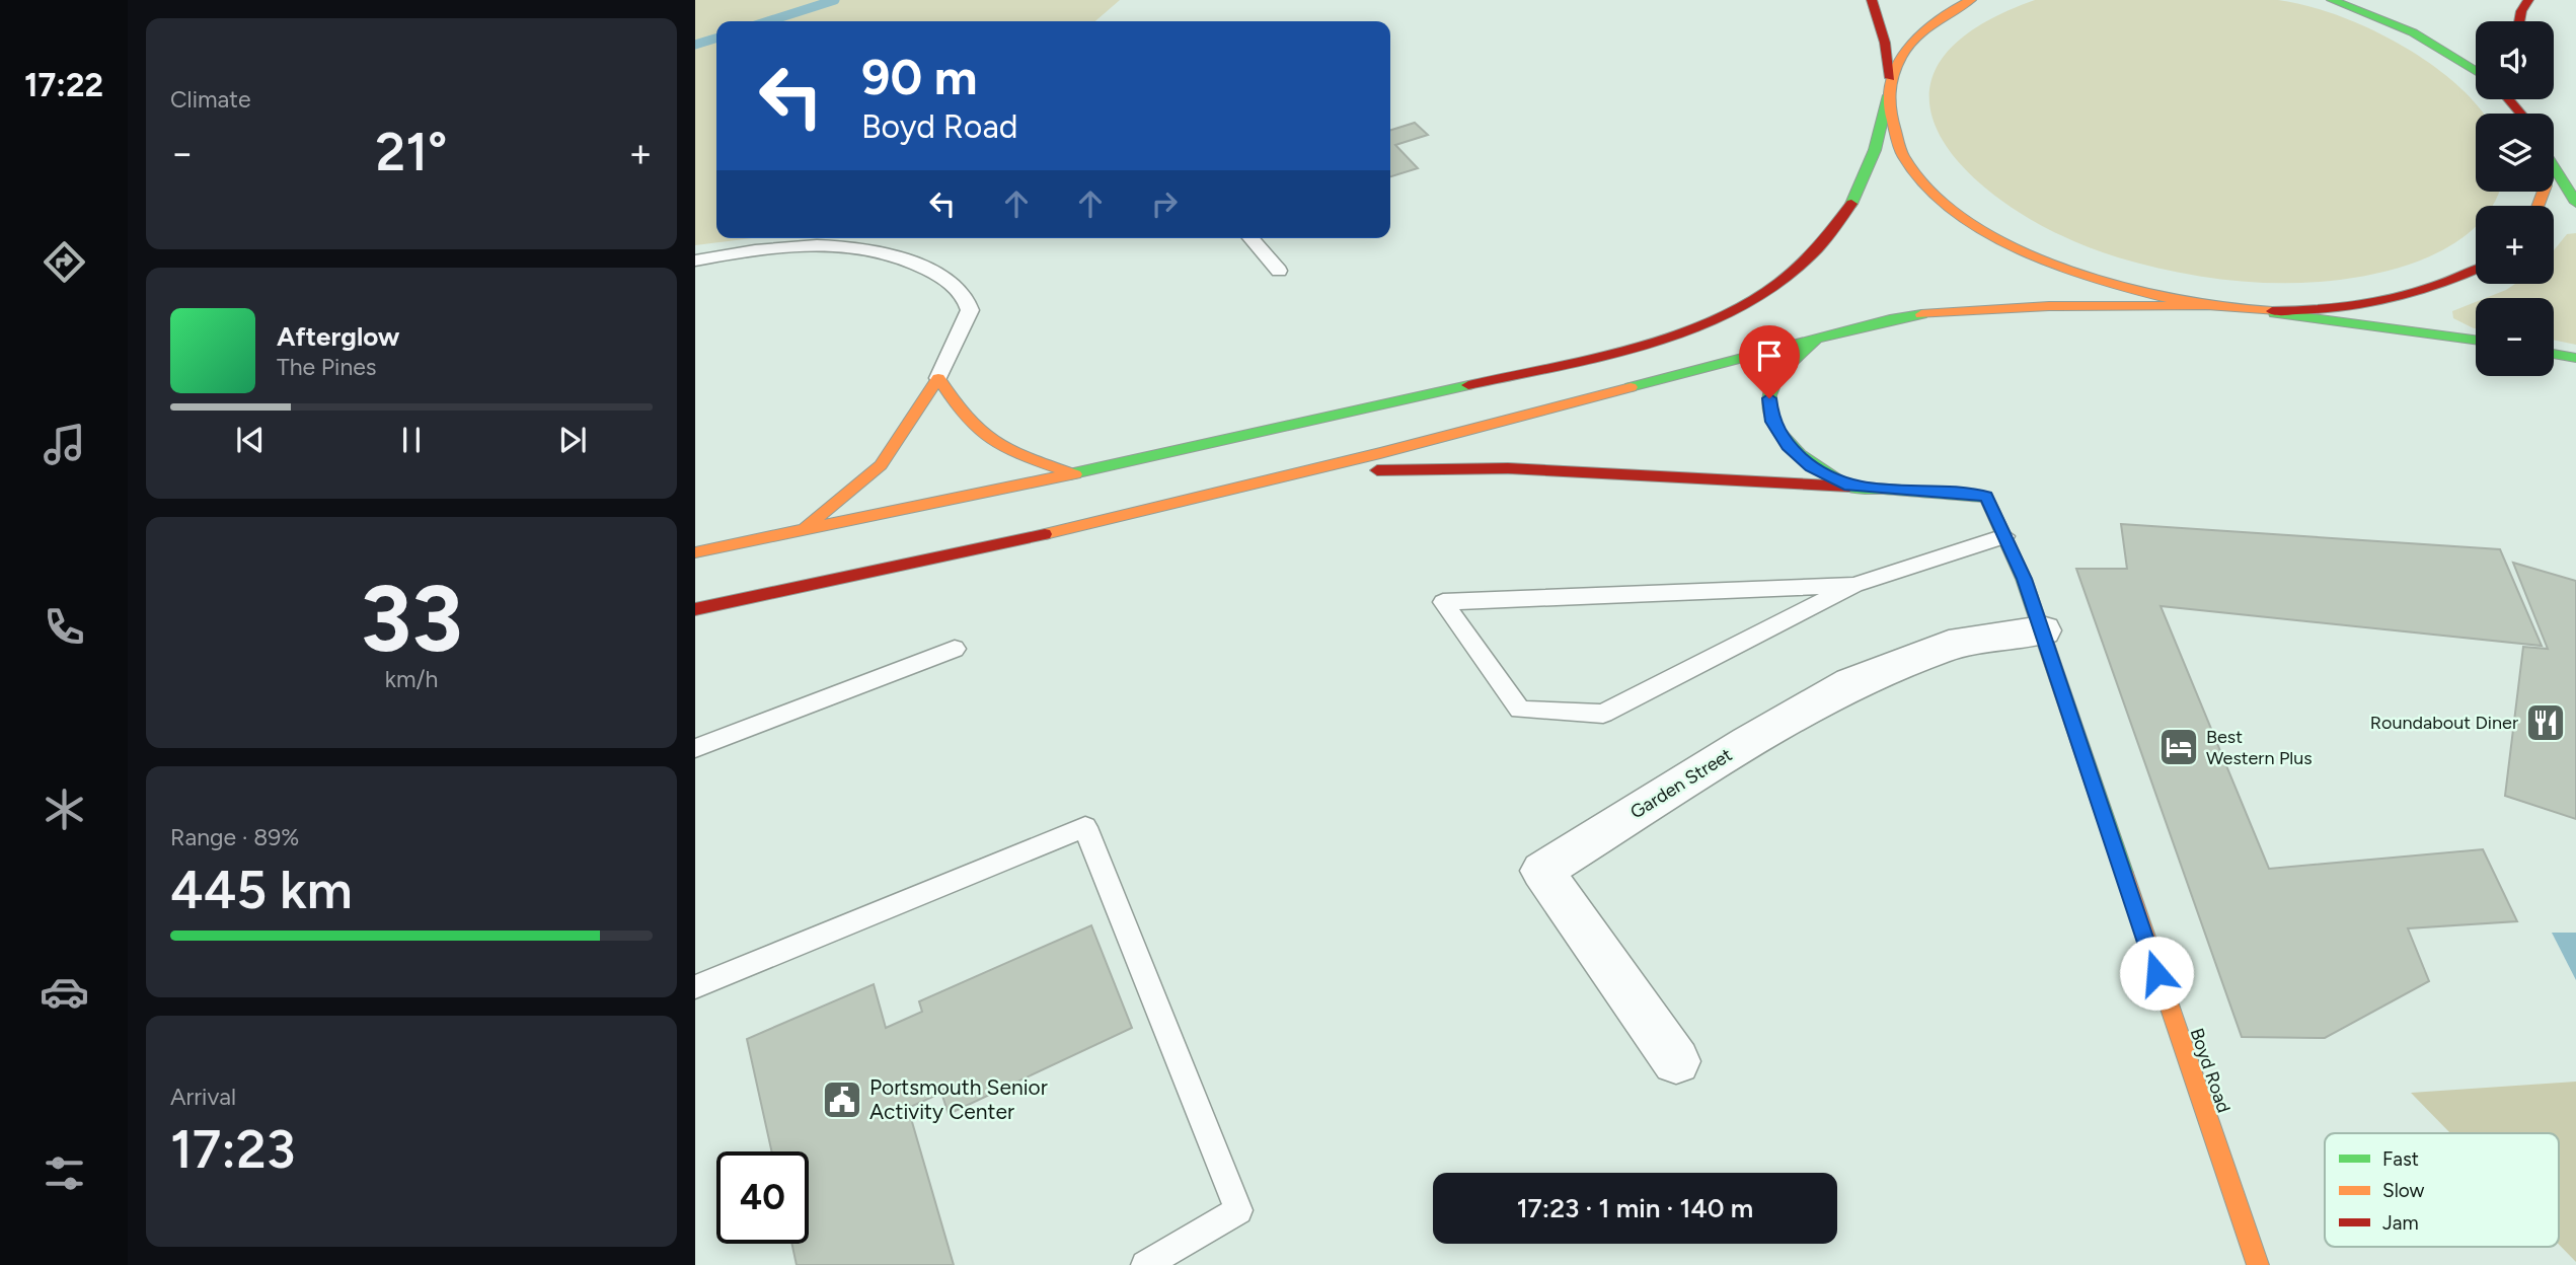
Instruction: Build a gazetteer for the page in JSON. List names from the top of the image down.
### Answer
{
  "streets": {
    "main road": ["Boyd Road"],
    "street": ["Garden Street"]
  },
  "crossings": [
    ["Garden Street", "Boyd Road"]
  ],
  "places": {
    "restaurant": ["Roundabout Diner"],
    "hotel": ["Best Western Plus"],
    "public building": ["Portsmouth Senior Activity Center"]
  },
  "legend": ["Fast", "Slow", "Jam"],
  "page": {
    "tabs": "17:22",
    "tile": [
      "Climate",
      ["33", "km/h"],
      ["Range · 89%", "445 km"],
      ["Arrival", "17:23"]
    ],
    "map_buttons": ["+", "−"],
    "turn": ["90 m", "Boyd Road"],
    "heat": ["−", "21°", "+"],
    "song": ["Afterglow", "The Pines"],
    "limit": "40",
    "trip": "17:23 · 1 min · 140 m"
  }
}
